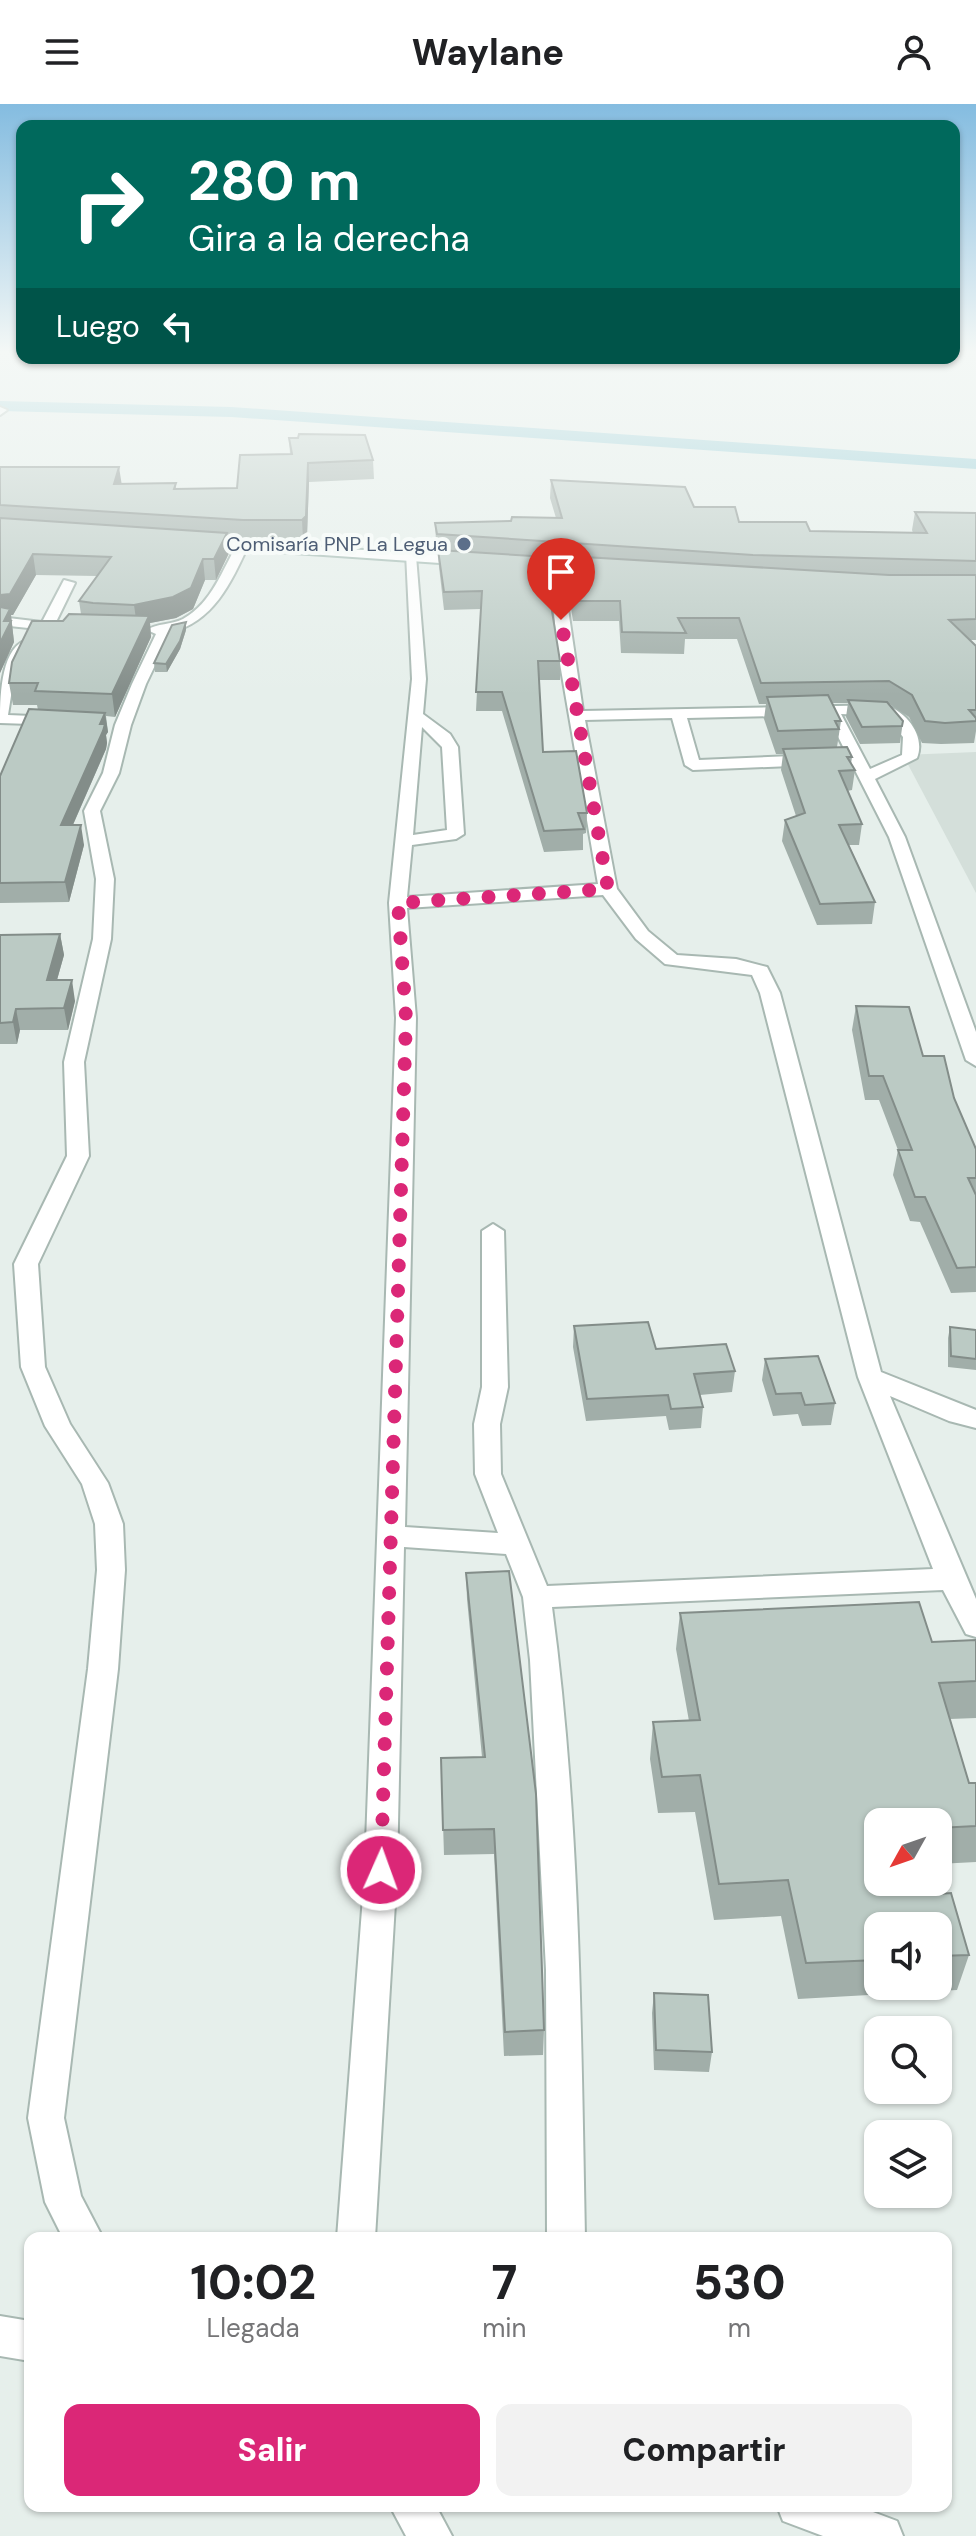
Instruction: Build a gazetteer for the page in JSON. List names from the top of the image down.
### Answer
{
  "places": ["Comisaría PNP La Legua"],
  "north": "bottom left",
  "page": {
    "header": "Waylane",
    "turn": ["280 m", "Gira a la derecha"],
    "then": "Luego",
    "eta": [
      "10:02",
      "Llegada",
      "7",
      "min",
      "530",
      "m"
    ],
    "buttons": ["Salir", "Compartir"]
  }
}
